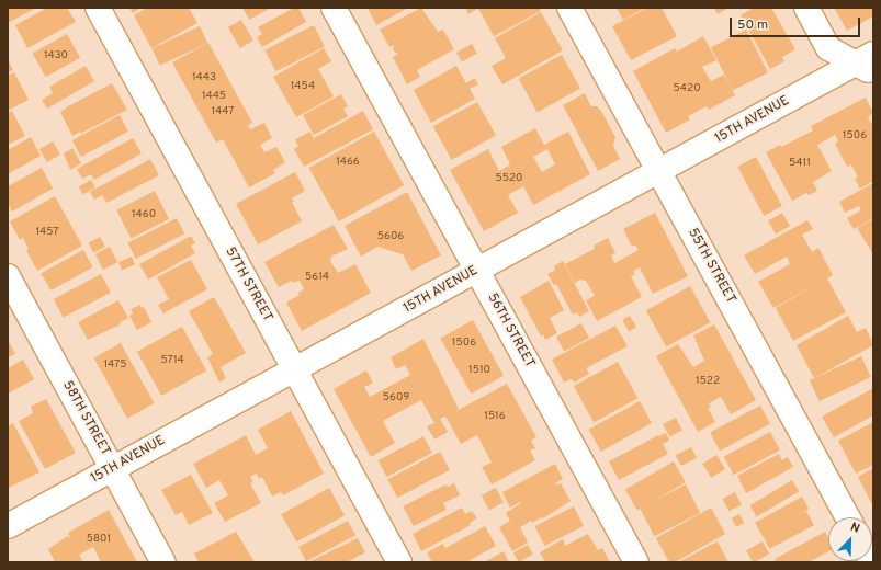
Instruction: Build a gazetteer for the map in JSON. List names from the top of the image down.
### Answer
{
  "streets": {
    "street": [
      "15TH AVENUE",
      "55TH STREET",
      "57TH STREET",
      "56TH STREET",
      "58TH STREET"
    ]
  },
  "crossings": [
    ["15TH AVENUE", "55TH STREET"],
    ["15TH AVENUE", "57TH STREET"],
    ["15TH AVENUE", "56TH STREET"],
    ["15TH AVENUE", "58TH STREET"]
  ],
  "house_numbers": [
    "1430",
    "1443",
    "1454",
    "5420",
    "1445",
    "1447",
    "1506",
    "1466",
    "5411",
    "5520",
    "1460",
    "1457",
    "5606",
    "5614",
    "1506",
    "5714",
    "1475",
    "1510",
    "1522",
    "5609",
    "1516",
    "5801"
  ],
  "scale_bar": "50 m",
  "north": "top right"
}
